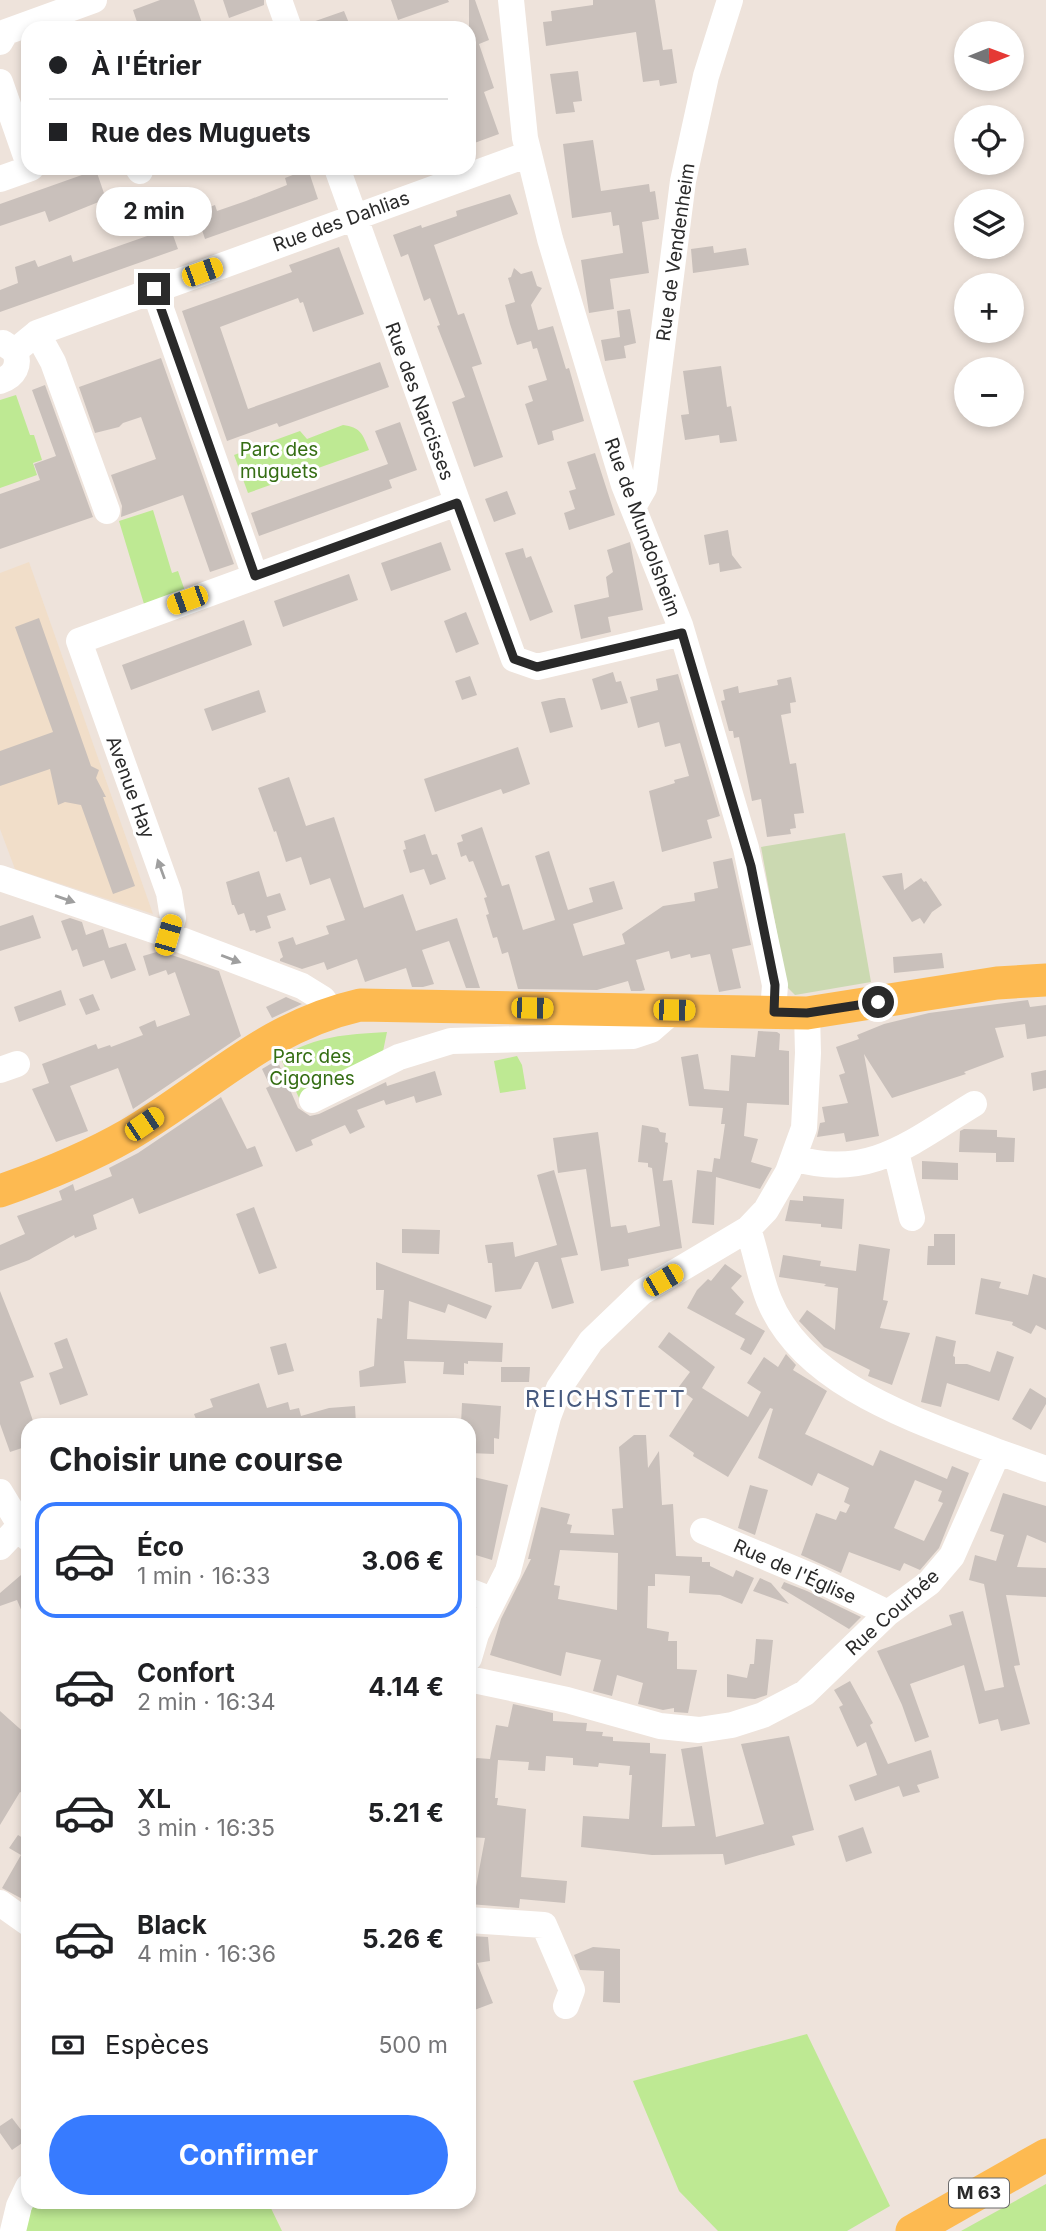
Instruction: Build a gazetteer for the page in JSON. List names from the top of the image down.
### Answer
{
  "streets": {
    "main road": ["M 63"],
    "street": [
      "Rue des Dahlias",
      "Rue de Vendenheim",
      "Rue des Narcisses",
      "Rue de Mundolsheim",
      "Avenue Hay",
      "Rue de l'Église",
      "Rue Courbée"
    ]
  },
  "crossings": [
    ["Rue des Dahlias", "Rue des Narcisses"],
    ["Rue des Dahlias", "Rue de Mundolsheim"],
    ["Rue de Vendenheim", "Rue de Mundolsheim"],
    ["Rue des Narcisses", "Rue de Mundolsheim"],
    ["Rue de l'Église", "Rue Courbée"]
  ],
  "districts": ["REICHSTETT"],
  "parks": ["Parc des muguets", "Parc des Cigognes"],
  "north": "right",
  "page": {
    "map_buttons": ["+", "−"],
    "banner": ["À l'Étrier", "Rue des Muguets"],
    "bubble": "2 min",
    "heading": "Choisir une course",
    "list": [
      {
        "name": "Éco",
        "note": "1 min · 16:33",
        "value": "3.06 €"
      },
      {
        "name": "Confort",
        "note": "2 min · 16:34",
        "value": "4.14 €"
      },
      {
        "name": "XL",
        "note": "3 min · 16:35",
        "value": "5.21 €"
      },
      {
        "name": "Black",
        "note": "4 min · 16:36",
        "value": "5.26 €"
      }
    ],
    "pay": ["Espèces", "500 m"],
    "buttons": "Confirmer"
  }
}
